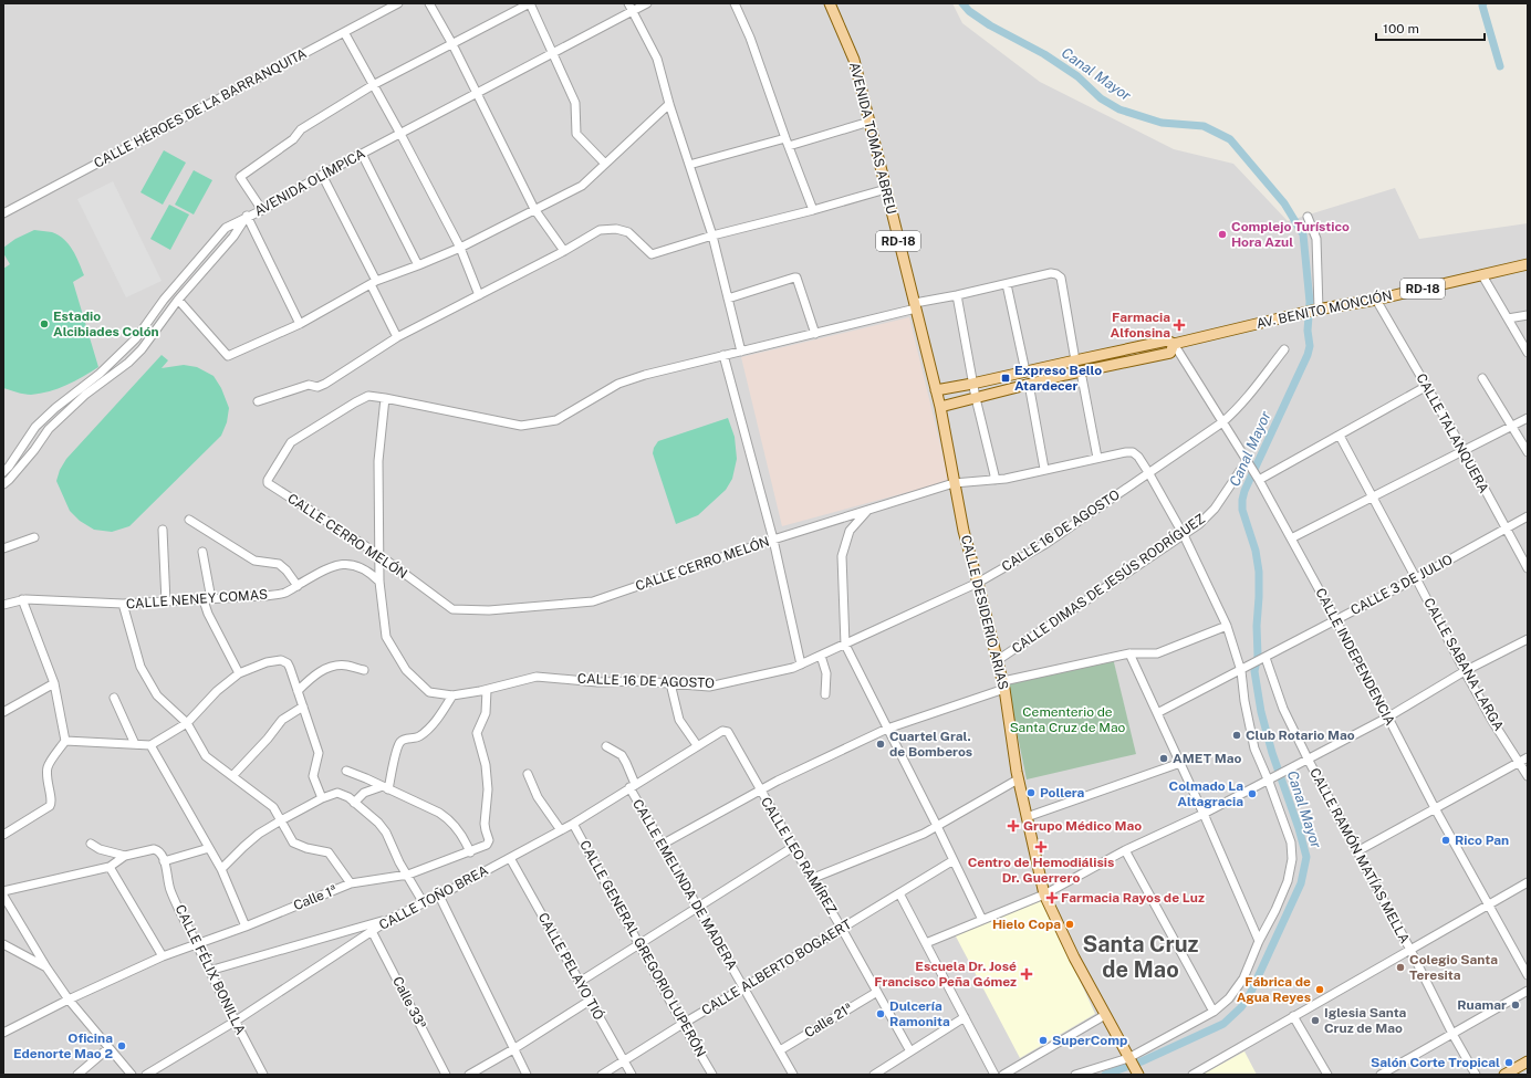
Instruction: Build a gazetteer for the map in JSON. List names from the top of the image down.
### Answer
{
  "streets": {
    "main road": [
      "AVENIDA TOMAS ABREU",
      "RD-18",
      "AV. BENITO MONCIÓN",
      "CALLE DESIDERIO ARIAS"
    ],
    "street": [
      "CALLE HÉROES DE LA BARRANQUITA",
      "AVENIDA OLÍMPICA",
      "CALLE TALANQUERA",
      "CALLE 16 DE AGOSTO",
      "CALLE CERRO MELÓN",
      "CALLE DIMAS DE JESÚS RODRÍGUEZ",
      "CALLE 3 DE JULIO",
      "CALLE NENEY COMAS",
      "CALLE INDEPENDENCIA",
      "CALLE SABANA LARGA",
      "CALLE LEO RAMÍREZ",
      "CALLE RAMÓN MATÍAS MELLA",
      "CALLE EMELINDA DE MADERA",
      "Calle 1ª",
      "CALLE TOÑO BREA",
      "CALLE GENERAL GREGORIO LUPERÓN",
      "CALLE PELAYO TIÓ",
      "CALLE ALBERTO BOGAERT",
      "CALLE FÉLIX BONILLA",
      "Calle 33ª",
      "Calle 21ª"
    ]
  },
  "crossings": [
    ["AVENIDA TOMAS ABREU", "AV. BENITO MONCIÓN"],
    ["AVENIDA TOMAS ABREU", "CALLE CERRO MELÓN"],
    ["AVENIDA TOMAS ABREU", "CALLE DESIDERIO ARIAS"],
    ["AV. BENITO MONCIÓN", "CALLE TALANQUERA"],
    ["AV. BENITO MONCIÓN", "CALLE CERRO MELÓN"],
    ["AV. BENITO MONCIÓN", "CALLE INDEPENDENCIA"],
    ["CALLE TALANQUERA", "CALLE 3 DE JULIO"],
    ["CALLE 16 DE AGOSTO", "CALLE CERRO MELÓN"],
    ["CALLE 16 DE AGOSTO", "CALLE NENEY COMAS"],
    ["CALLE 16 DE AGOSTO", "CALLE DESIDERIO ARIAS"],
    ["CALLE 16 DE AGOSTO", "CALLE INDEPENDENCIA"],
    ["CALLE 16 DE AGOSTO", "Calle 1ª"],
    ["CALLE CERRO MELÓN", "CALLE DESIDERIO ARIAS"],
    ["CALLE DIMAS DE JESÚS RODRÍGUEZ", "CALLE DESIDERIO ARIAS"],
    ["CALLE DIMAS DE JESÚS RODRÍGUEZ", "CALLE INDEPENDENCIA"],
    ["CALLE 3 DE JULIO", "CALLE INDEPENDENCIA"],
    ["CALLE 3 DE JULIO", "CALLE SABANA LARGA"],
    ["CALLE 3 DE JULIO", "CALLE RAMÓN MATÍAS MELLA"],
    ["CALLE LEO RAMÍREZ", "CALLE TOÑO BREA"],
    ["CALLE LEO RAMÍREZ", "CALLE ALBERTO BOGAERT"],
    ["CALLE LEO RAMÍREZ", "Calle 21ª"],
    ["CALLE EMELINDA DE MADERA", "CALLE TOÑO BREA"],
    ["CALLE EMELINDA DE MADERA", "CALLE ALBERTO BOGAERT"],
    ["CALLE EMELINDA DE MADERA", "Calle 21ª"],
    ["Calle 1ª", "CALLE FÉLIX BONILLA"],
    ["CALLE TOÑO BREA", "CALLE GENERAL GREGORIO LUPERÓN"],
    ["CALLE TOÑO BREA", "CALLE PELAYO TIÓ"],
    ["CALLE TOÑO BREA", "CALLE FÉLIX BONILLA"],
    ["CALLE TOÑO BREA", "Calle 33ª"],
    ["CALLE GENERAL GREGORIO LUPERÓN", "CALLE ALBERTO BOGAERT"],
    ["CALLE PELAYO TIÓ", "CALLE ALBERTO BOGAERT"]
  ],
  "districts": ["Santa Cruz de Mao"],
  "water": ["Canal Mayor"],
  "parks": ["Cementerio de Santa Cruz de Mao"],
  "places": {
    "other": [
      "Complejo Turístico Hora Azul",
      "Estadio Alcibiades Colón",
      "Club Rotario Mao",
      "Cuartel Gral. de Bomberos",
      "AMET Mao",
      "Pollera",
      "Colmado La Altagracia",
      "Rico Pan",
      "Hielo Copa",
      "Colegio Santa Teresita",
      "Fábrica de Agua Reyes",
      "Ruamar",
      "Dulcería Ramonita",
      "Iglesia Santa Cruz de Mao",
      "SuperComp",
      "Oficina Edenorte Mao 2",
      "Salón Corte Tropical"
    ],
    "health": [
      "Farmacia Alfonsina",
      "Grupo Médico Mao",
      "Centro de Hemodiálisis Dr. Guerrero",
      "Farmacia Rayos de Luz",
      "Escuela Dr. José Francisco Peña Gómez"
    ],
    "transit": ["Expreso Bello Atardecer"]
  },
  "scale_bar": "100 m"
}
